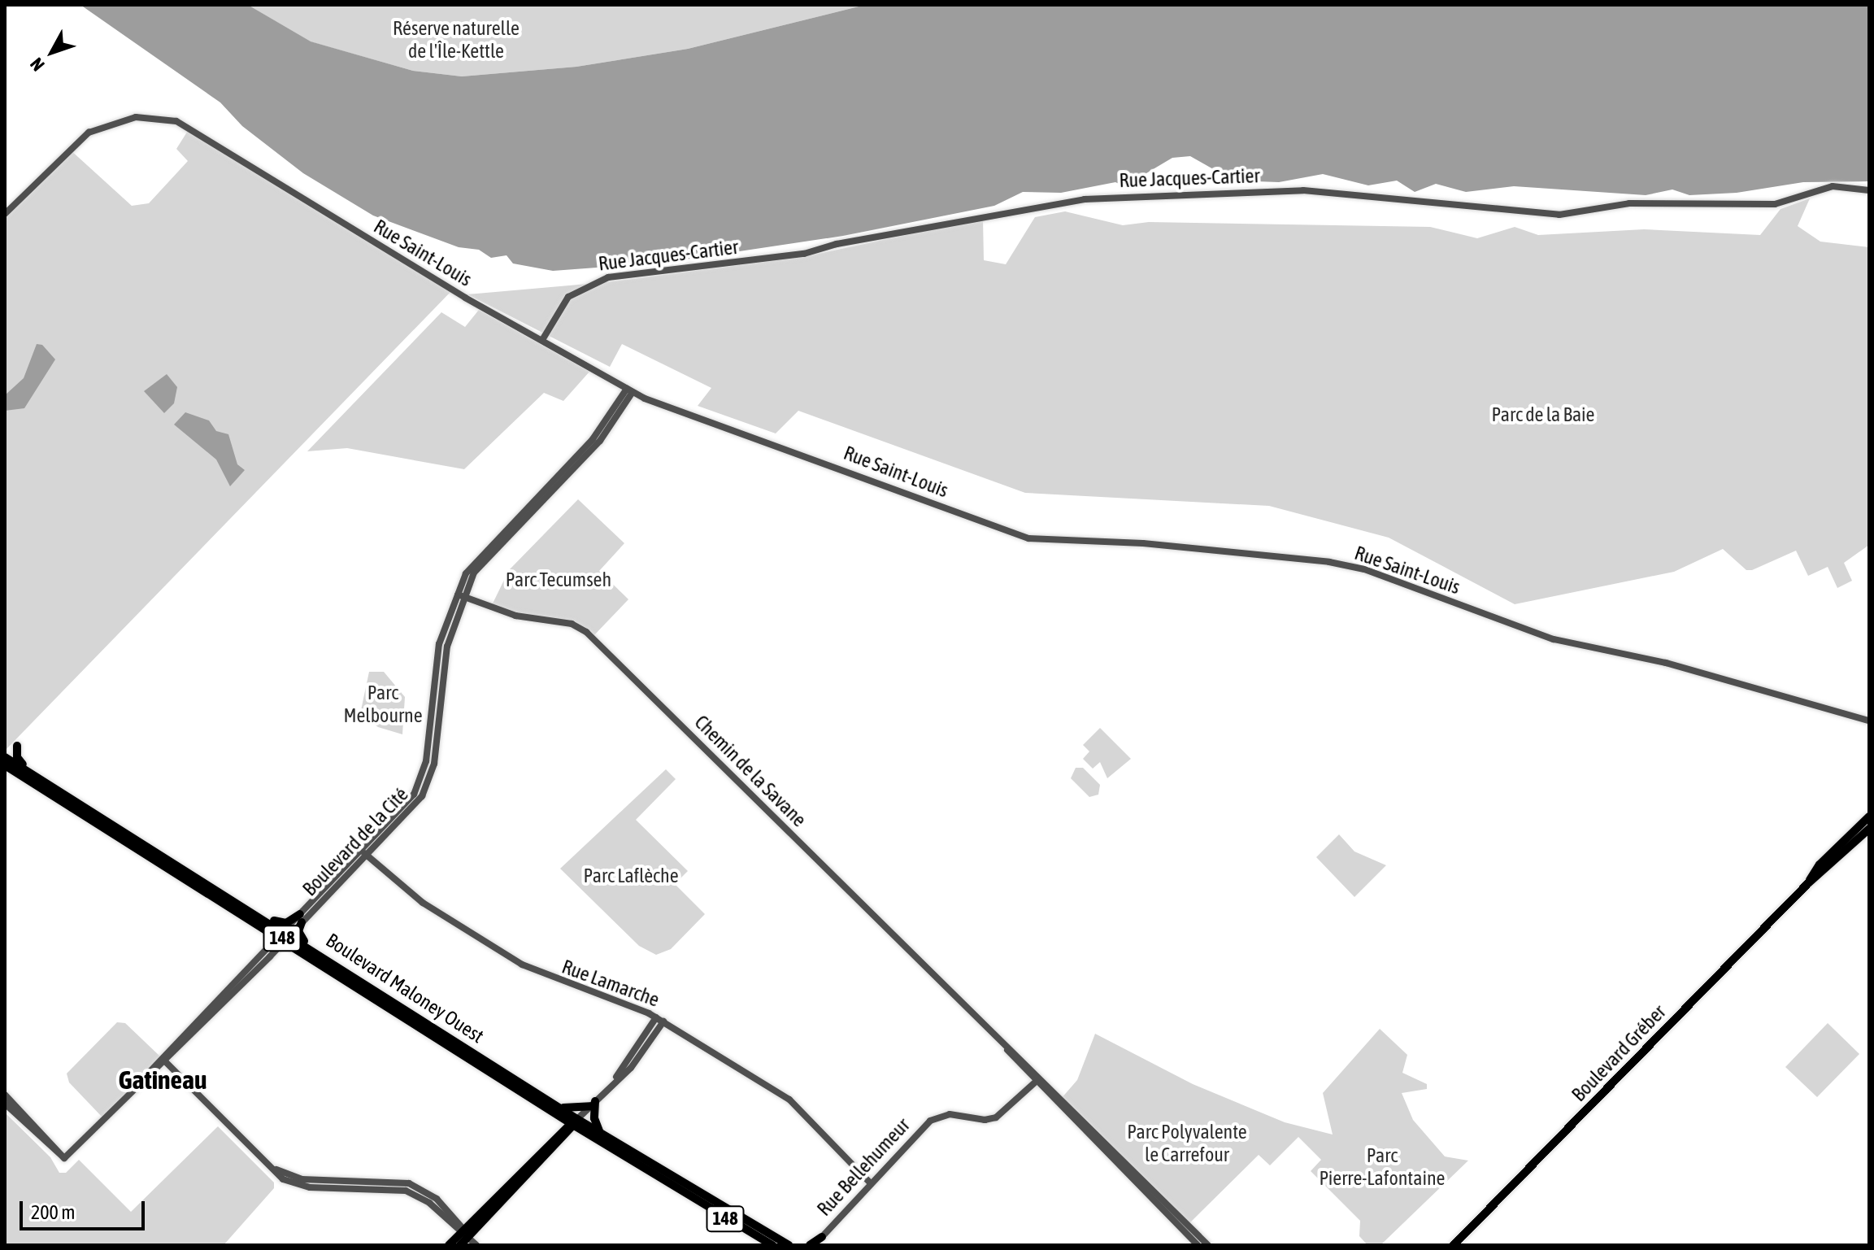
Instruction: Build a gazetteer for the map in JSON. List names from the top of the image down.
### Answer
{
  "streets": {
    "main road": ["148", "Boulevard Maloney Ouest", "Boulevard Gréber"],
    "street": [
      "Rue Jacques-Cartier",
      "Rue Saint-Louis",
      "Chemin de la Savane",
      "Boulevard de la Cité",
      "Rue Lamarche",
      "Rue Bellehumeur"
    ]
  },
  "crossings": [
    ["Rue Jacques-Cartier", "Rue Saint-Louis"],
    ["Rue Saint-Louis", "Boulevard de la Cité"],
    ["Chemin de la Savane", "Boulevard de la Cité"],
    ["Chemin de la Savane", "Rue Bellehumeur"],
    ["Boulevard de la Cité", "Rue Lamarche"],
    ["Boulevard de la Cité", "Boulevard Maloney Ouest"],
    ["Rue Lamarche", "Rue Bellehumeur"]
  ],
  "districts": ["Gatineau"],
  "parks": [
    "Réserve naturelle de l'Île-Kettle",
    "Parc de la Baie",
    "Parc Tecumseh",
    "Parc Melbourne",
    "Parc Laflèche",
    "Parc Polyvalente le Carrefour",
    "Parc Pierre-Lafontaine"
  ],
  "scale_bar": "200 m",
  "north": "bottom left"
}
